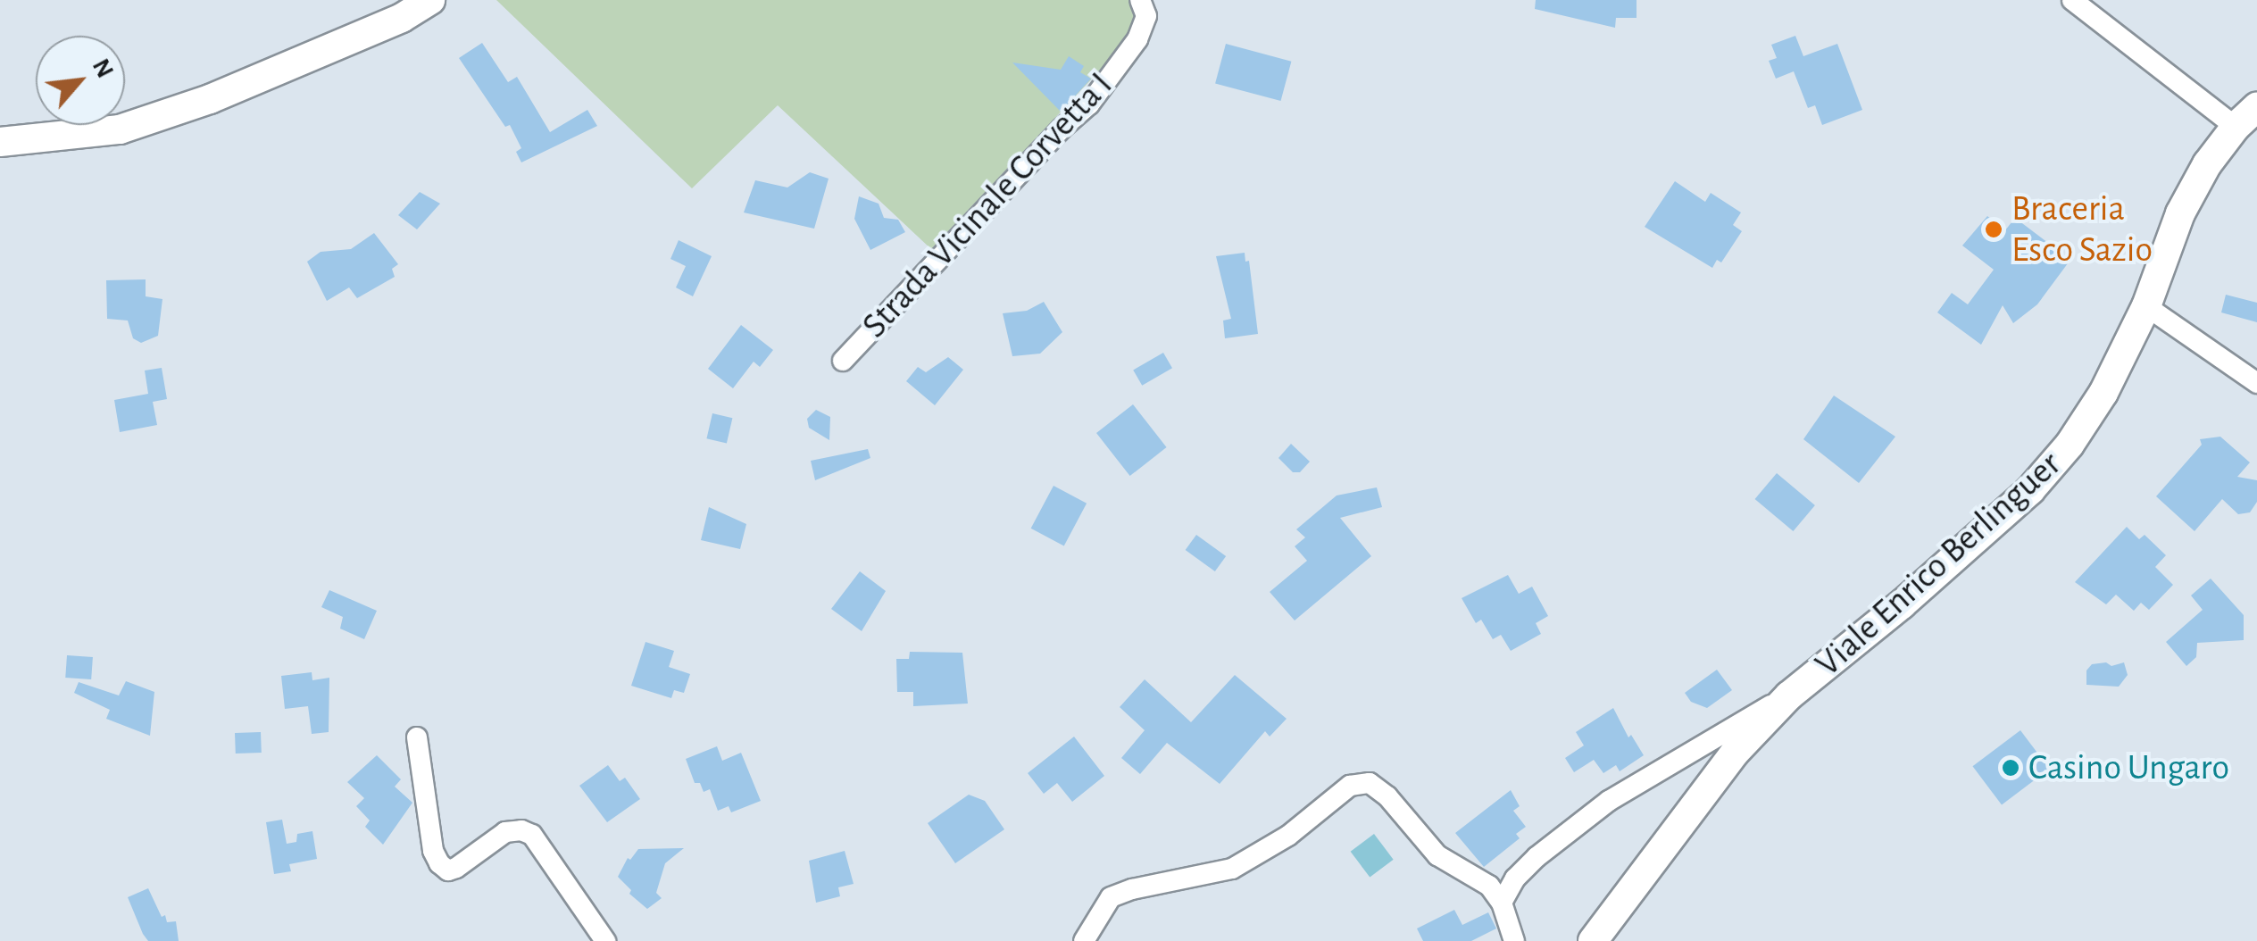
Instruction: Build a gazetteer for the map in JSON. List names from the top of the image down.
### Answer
{
  "streets": {
    "main road": ["Viale Enrico Berlinguer"],
    "street": ["Strada Vicinale Corvetta I"]
  },
  "places": ["Braceria Esco Sazio", "Casino Ungaro"],
  "north": "top right"
}
